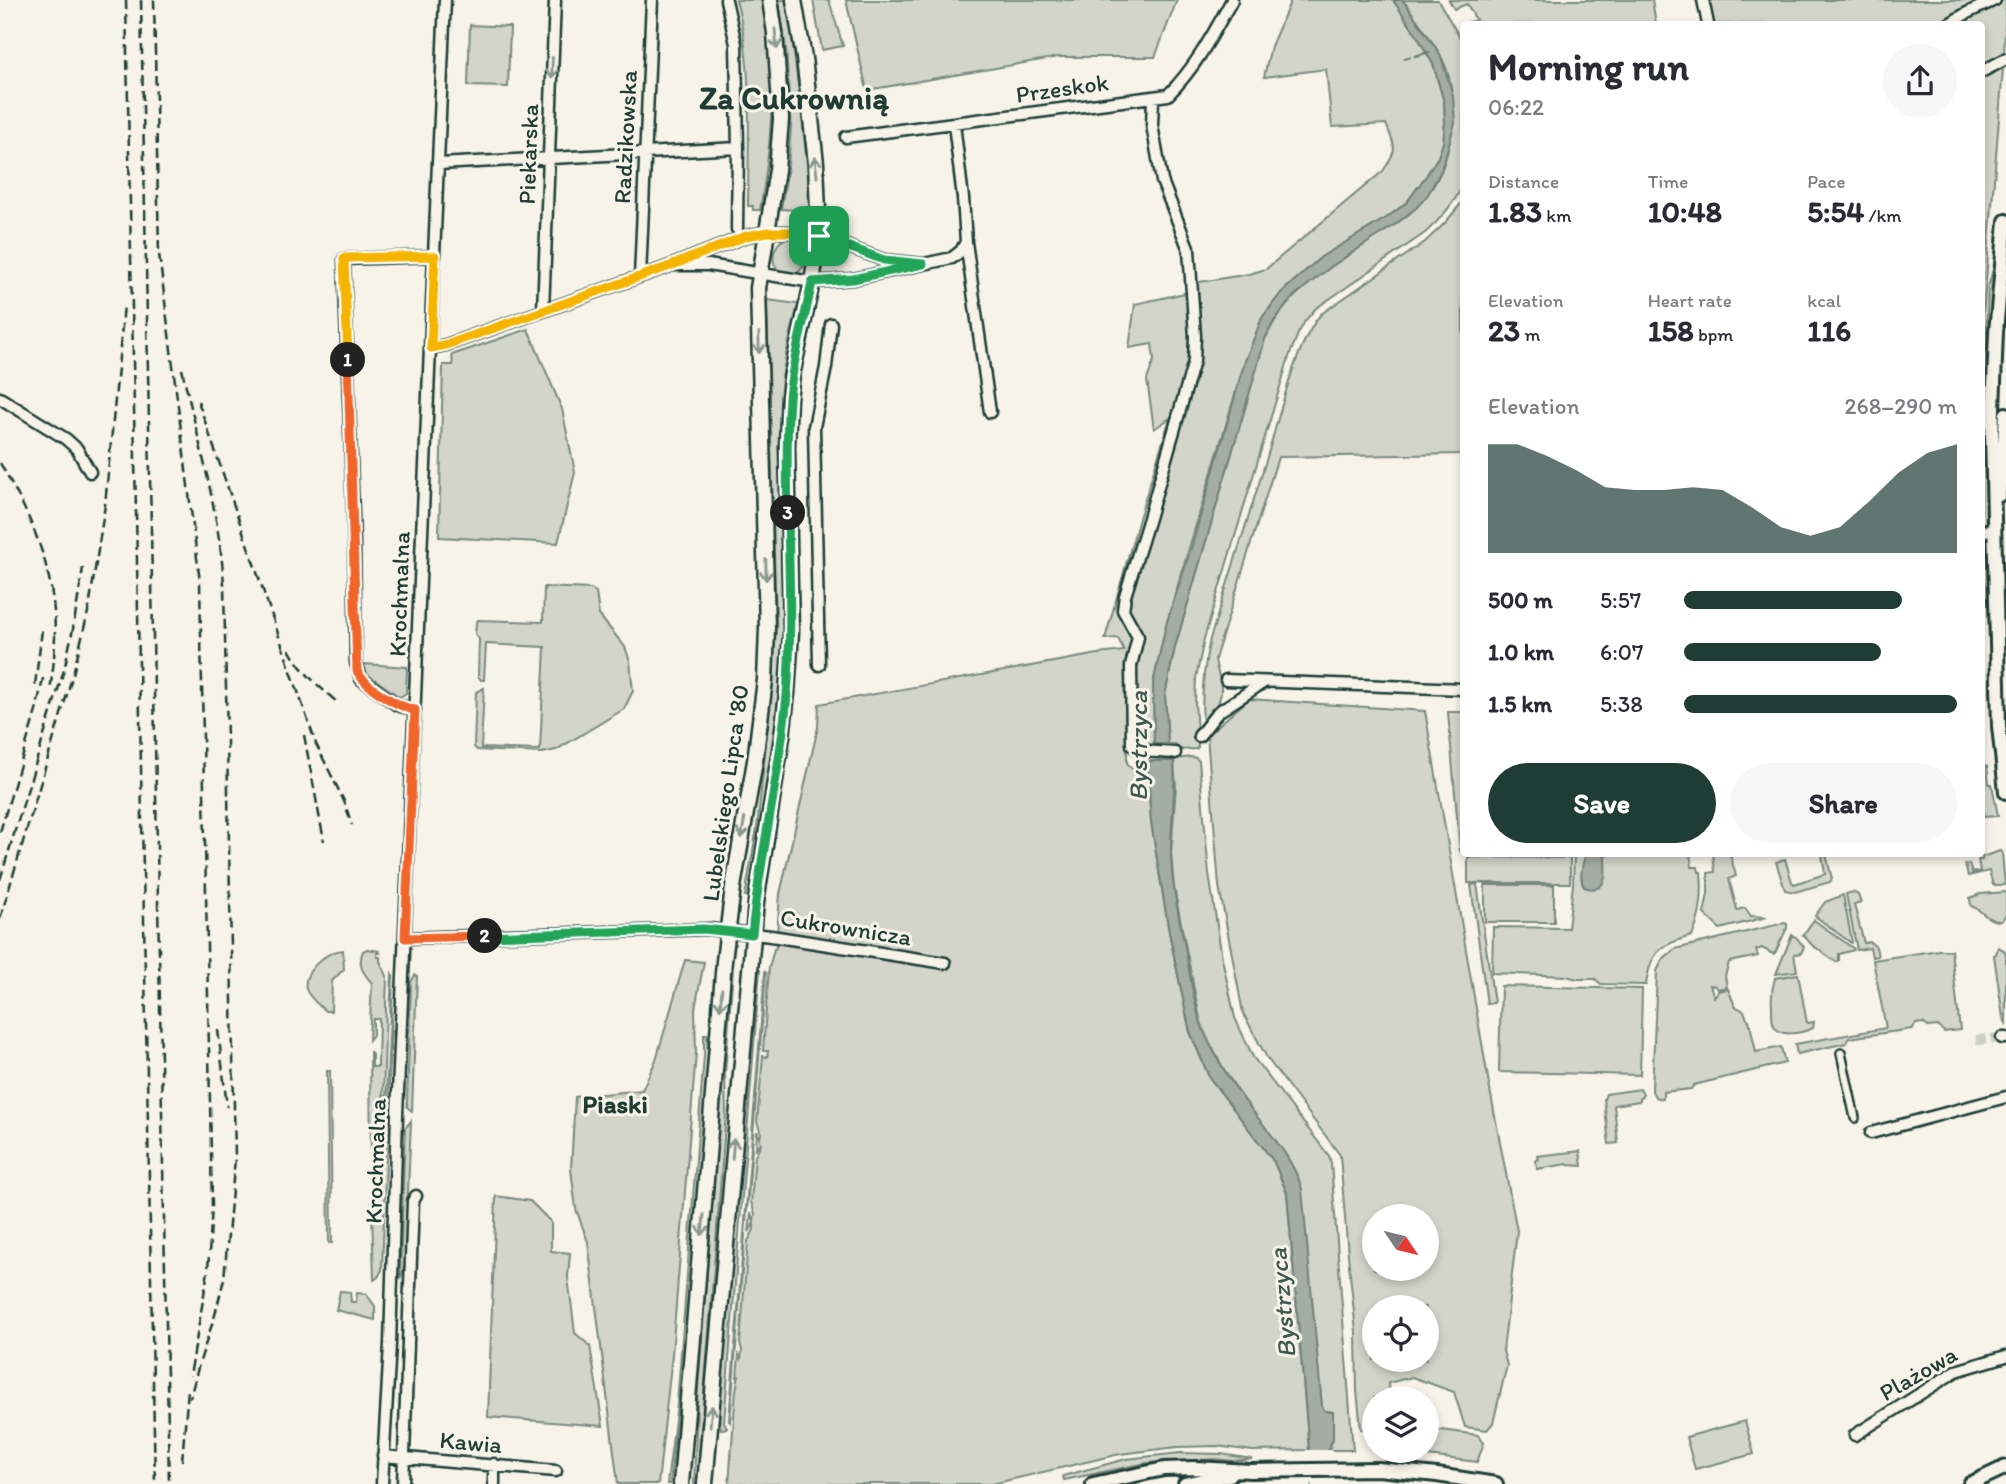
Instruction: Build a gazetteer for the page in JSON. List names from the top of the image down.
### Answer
{
  "streets": {
    "main road": ["Lubelskiego Lipca '80"],
    "street": [
      "Przeskok",
      "Radzikowska",
      "Piekarska",
      "Krochmalna",
      "Cukrownicza",
      "Plażowa",
      "Kawia"
    ]
  },
  "crossings": [
    ["Krochmalna", "Cukrownicza"],
    ["Krochmalna", "Kawia"],
    ["Lubelskiego Lipca '80", "Cukrownicza"]
  ],
  "one_way": ["Piekarska"],
  "districts": ["Za Cukrownią", "Piaski"],
  "water": ["Bystrzyca"],
  "north": "bottom right",
  "page": {
    "heading": ["Morning run", "06:22"],
    "stats": [
      ["Distance", "1.83 km"],
      ["Time", "10:48"],
      ["Pace", "5:54 /km"],
      ["Elevation", "23 m"],
      ["Heart rate", "158 bpm"],
      ["kcal", "116"]
    ],
    "pins": ["1", "3", "2"],
    "chart": ["Elevation", "268–290 m"],
    "list": [
      {
        "name": "500 m",
        "note": "5:57"
      },
      {
        "name": "1.0 km",
        "note": "6:07"
      },
      {
        "name": "1.5 km",
        "note": "5:38"
      }
    ],
    "buttons": ["Save", "Share"]
  }
}
